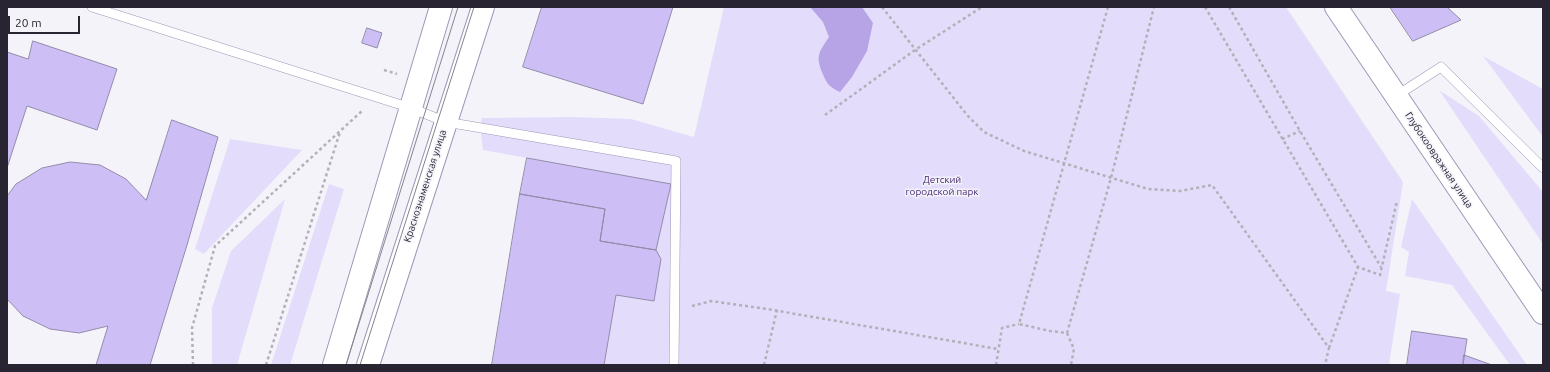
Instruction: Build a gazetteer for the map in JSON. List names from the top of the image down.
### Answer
{
  "streets": {
    "main road": ["Глубокоовражная улица", "Краснознаменская улица"]
  },
  "parks": ["Детский городской парк"],
  "scale_bar": "20 m"
}
